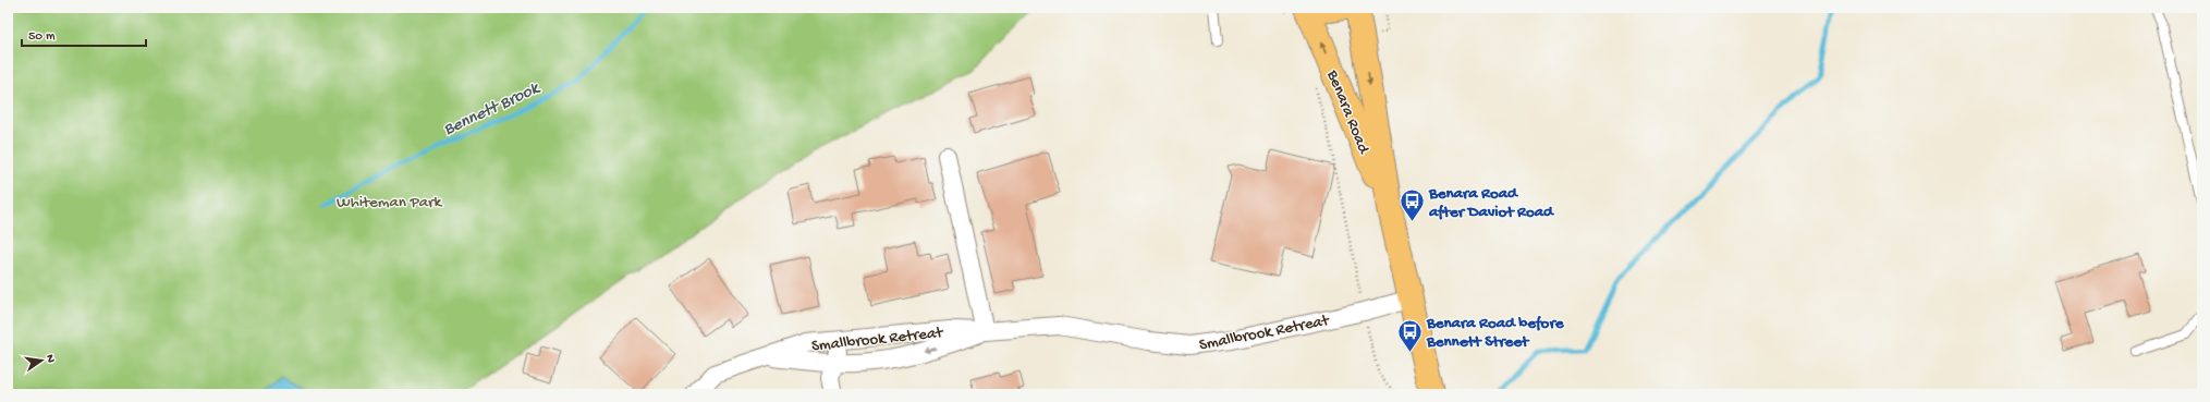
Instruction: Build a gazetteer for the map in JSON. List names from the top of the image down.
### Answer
{
  "streets": {
    "main road": ["Benara Road"],
    "street": ["Smallbrook Retreat"]
  },
  "crossings": [
    ["Benara Road", "Smallbrook Retreat"]
  ],
  "water": ["Bennett Brook"],
  "parks": ["Whiteman Park"],
  "places": {
    "bus stop": ["Benara Road after Daviot Road", "Benara Road before Bennett Street"]
  },
  "scale_bar": "50 m",
  "north": "right"
}
